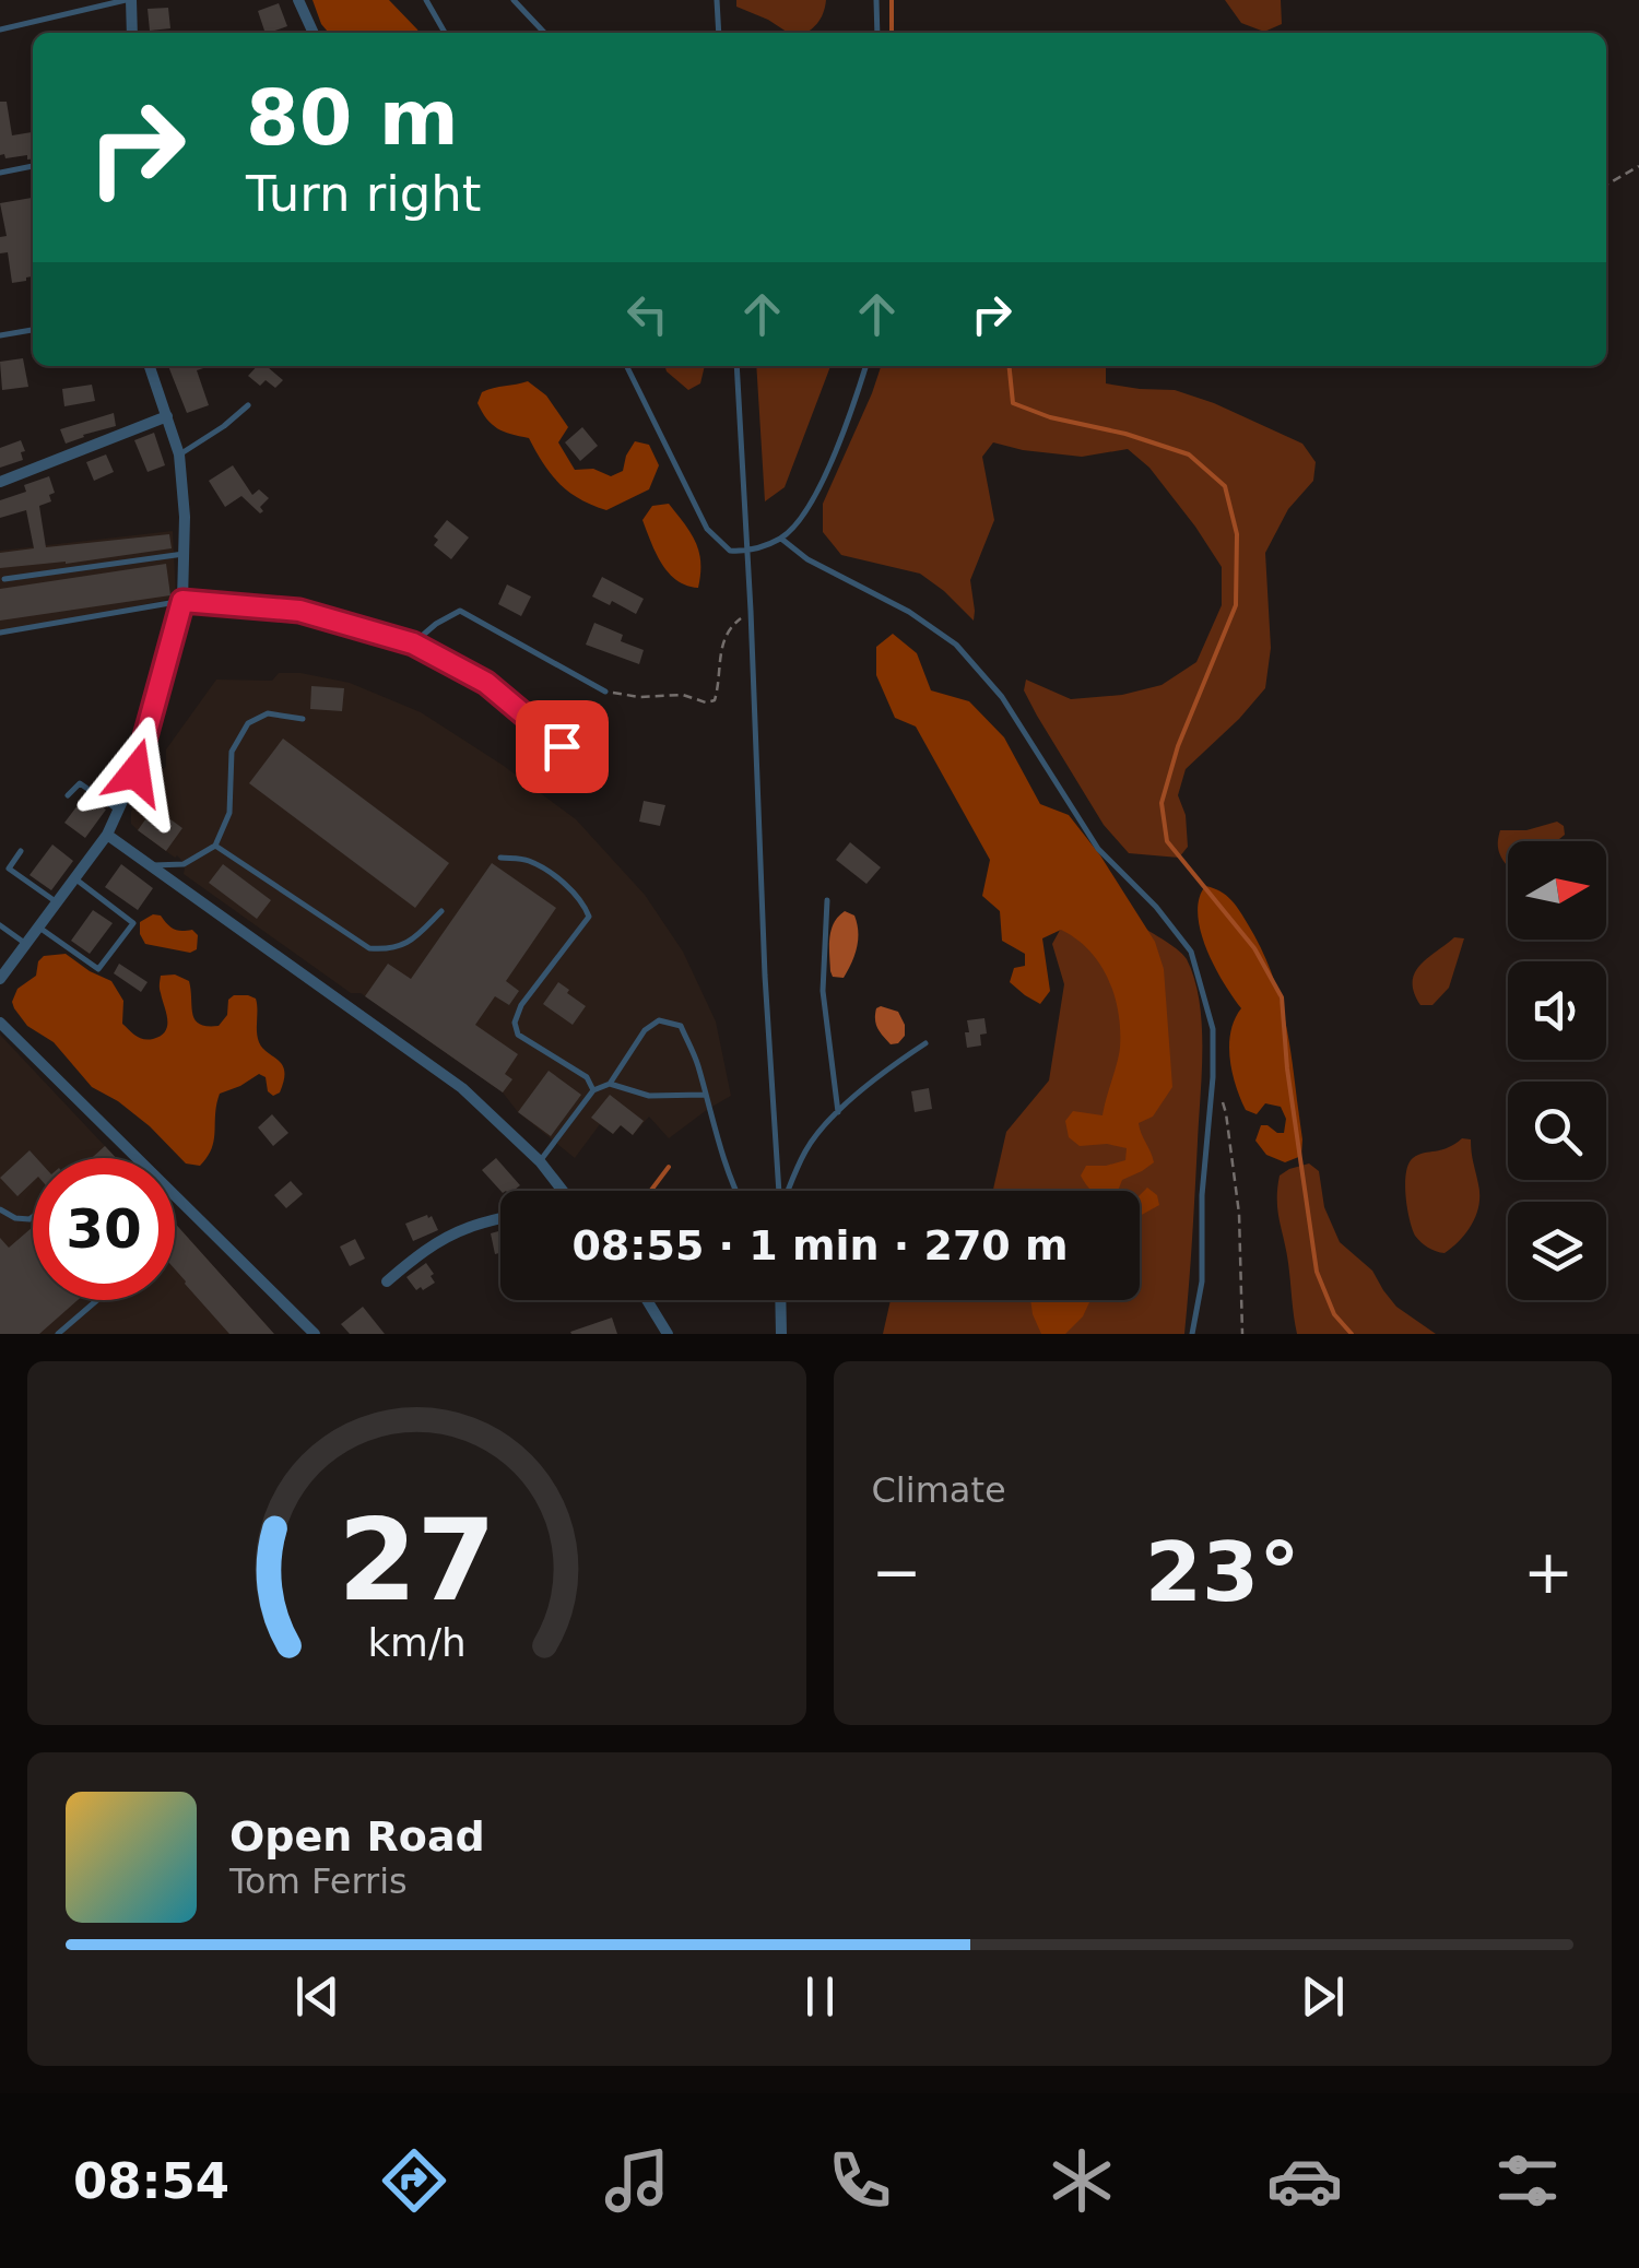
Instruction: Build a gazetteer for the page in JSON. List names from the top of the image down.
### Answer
{
  "north": "right",
  "page": {
    "turn": ["80 m", "Turn right"],
    "limit": "30",
    "trip": "08:55 · 1 min · 270 m",
    "tile": "Climate",
    "heat": ["−", "23°", "+"],
    "song": ["Open Road", "Tom Ferris"],
    "tabs": "08:54",
    "gauge": ["27", "km/h"]
  }
}
